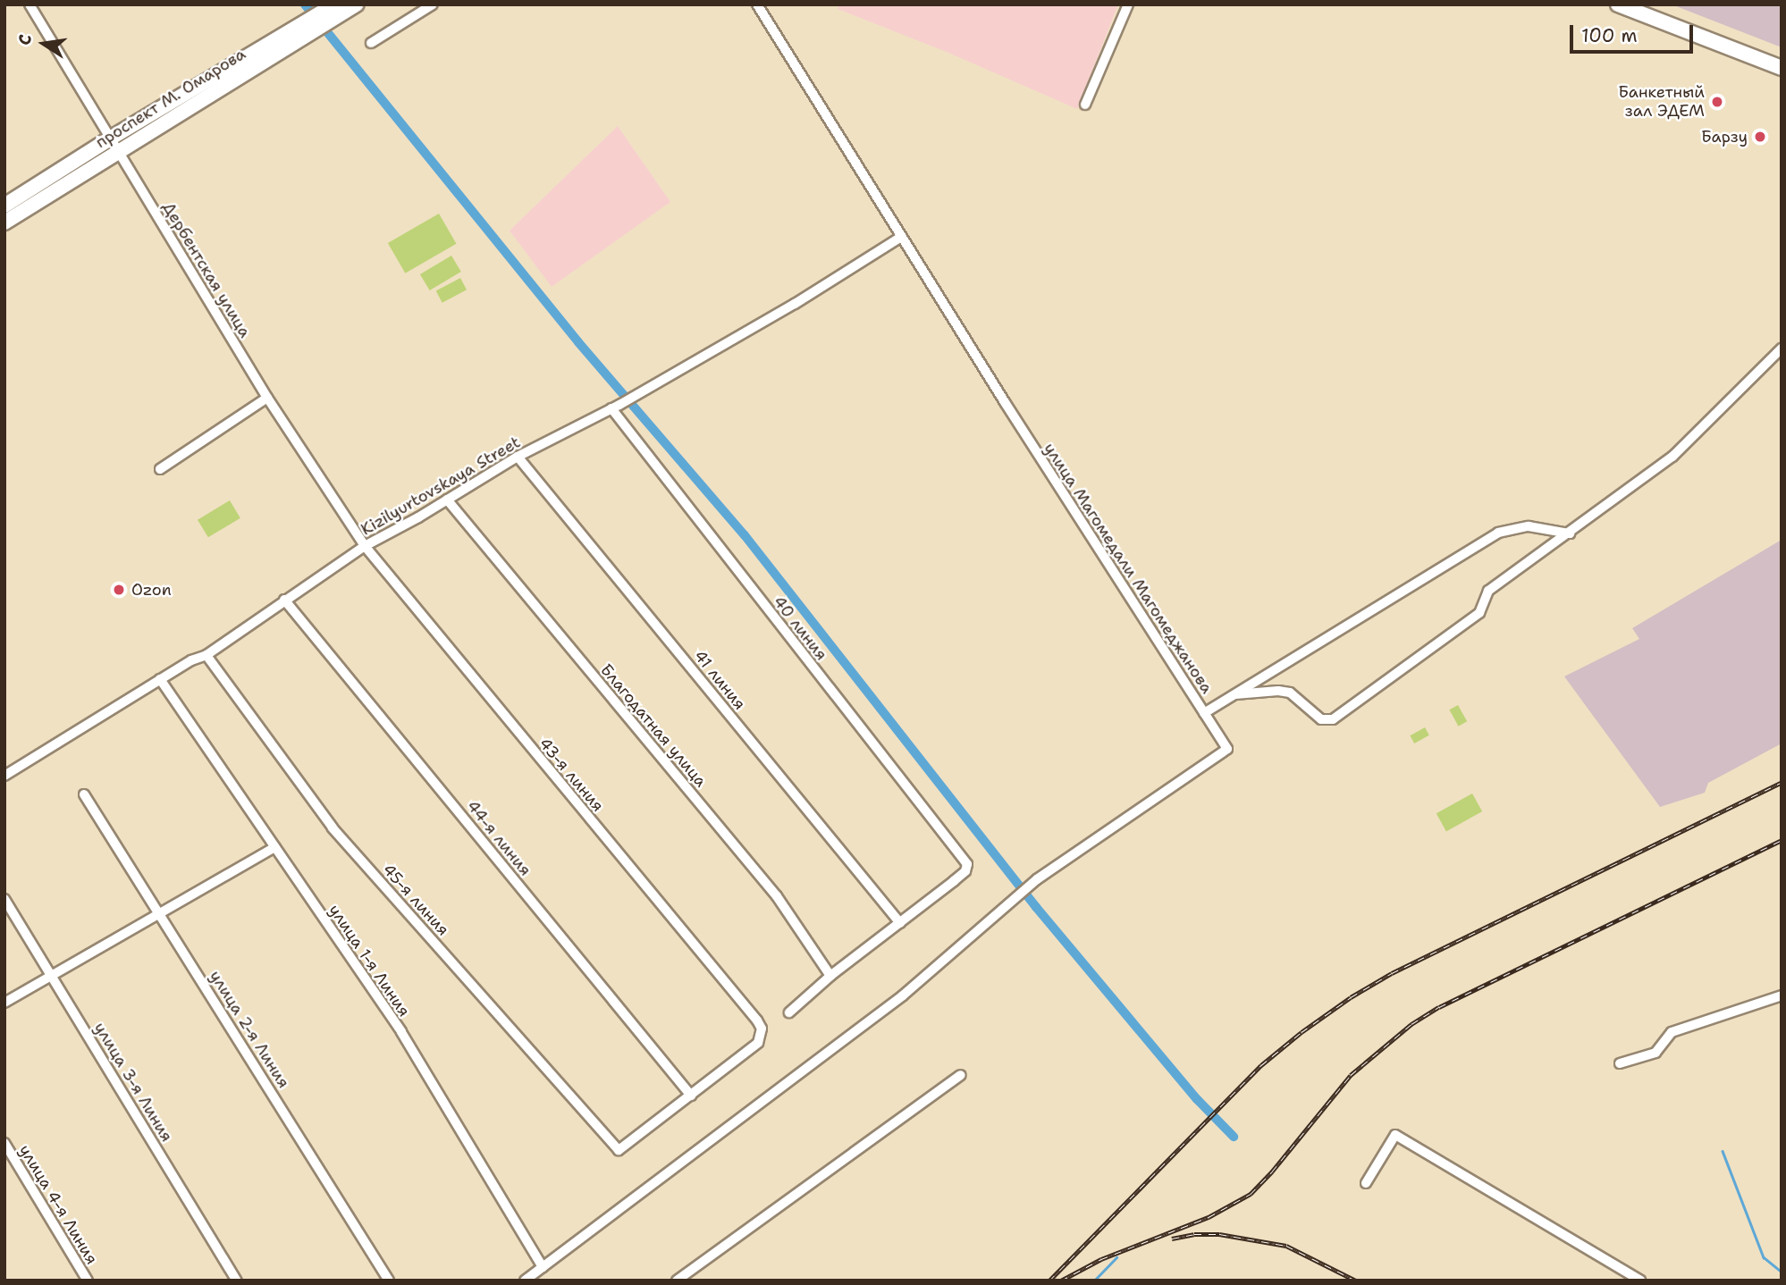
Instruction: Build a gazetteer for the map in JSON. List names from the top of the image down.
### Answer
{
  "streets": {
    "main road": ["проспект М. Омарова"],
    "street": [
      "Дербентская улица",
      "Kizilyurtovskaya Street",
      "улица Магомедали Магомеджановa",
      "40 линия",
      "41 линия",
      "Благодатная улица",
      "43-я линия",
      "44-я линия",
      "45-я линия",
      "улица 1-я Линия",
      "улица 2-я Линия",
      "улица 3-я Линия",
      "улица 4-я Линия"
    ]
  },
  "crossings": [
    ["проспект М. Омарова", "Дербентская улица"],
    ["Дербентская улица", "Kizilyurtovskaya Street"],
    ["Дербентская улица", "43-я линия"],
    ["Kizilyurtovskaya Street", "улица Магомедали Магомеджановa"],
    ["Kizilyurtovskaya Street", "40 линия"],
    ["Kizilyurtovskaya Street", "41 линия"],
    ["Kizilyurtovskaya Street", "Благодатная улица"],
    ["Kizilyurtovskaya Street", "43-я линия"],
    ["Kizilyurtovskaya Street", "44-я линия"],
    ["Kizilyurtovskaya Street", "45-я линия"],
    ["Kizilyurtovskaya Street", "улица 1-я Линия"],
    ["40 линия", "41 линия"],
    ["43-я линия", "44-я линия"],
    ["43-я линия", "45-я линия"],
    ["44-я линия", "45-я линия"]
  ],
  "places": ["Банкетный зал ЭДЕМ", "Барзу", "Ozon"],
  "scale_bar": "100 m",
  "north": "left"
}
